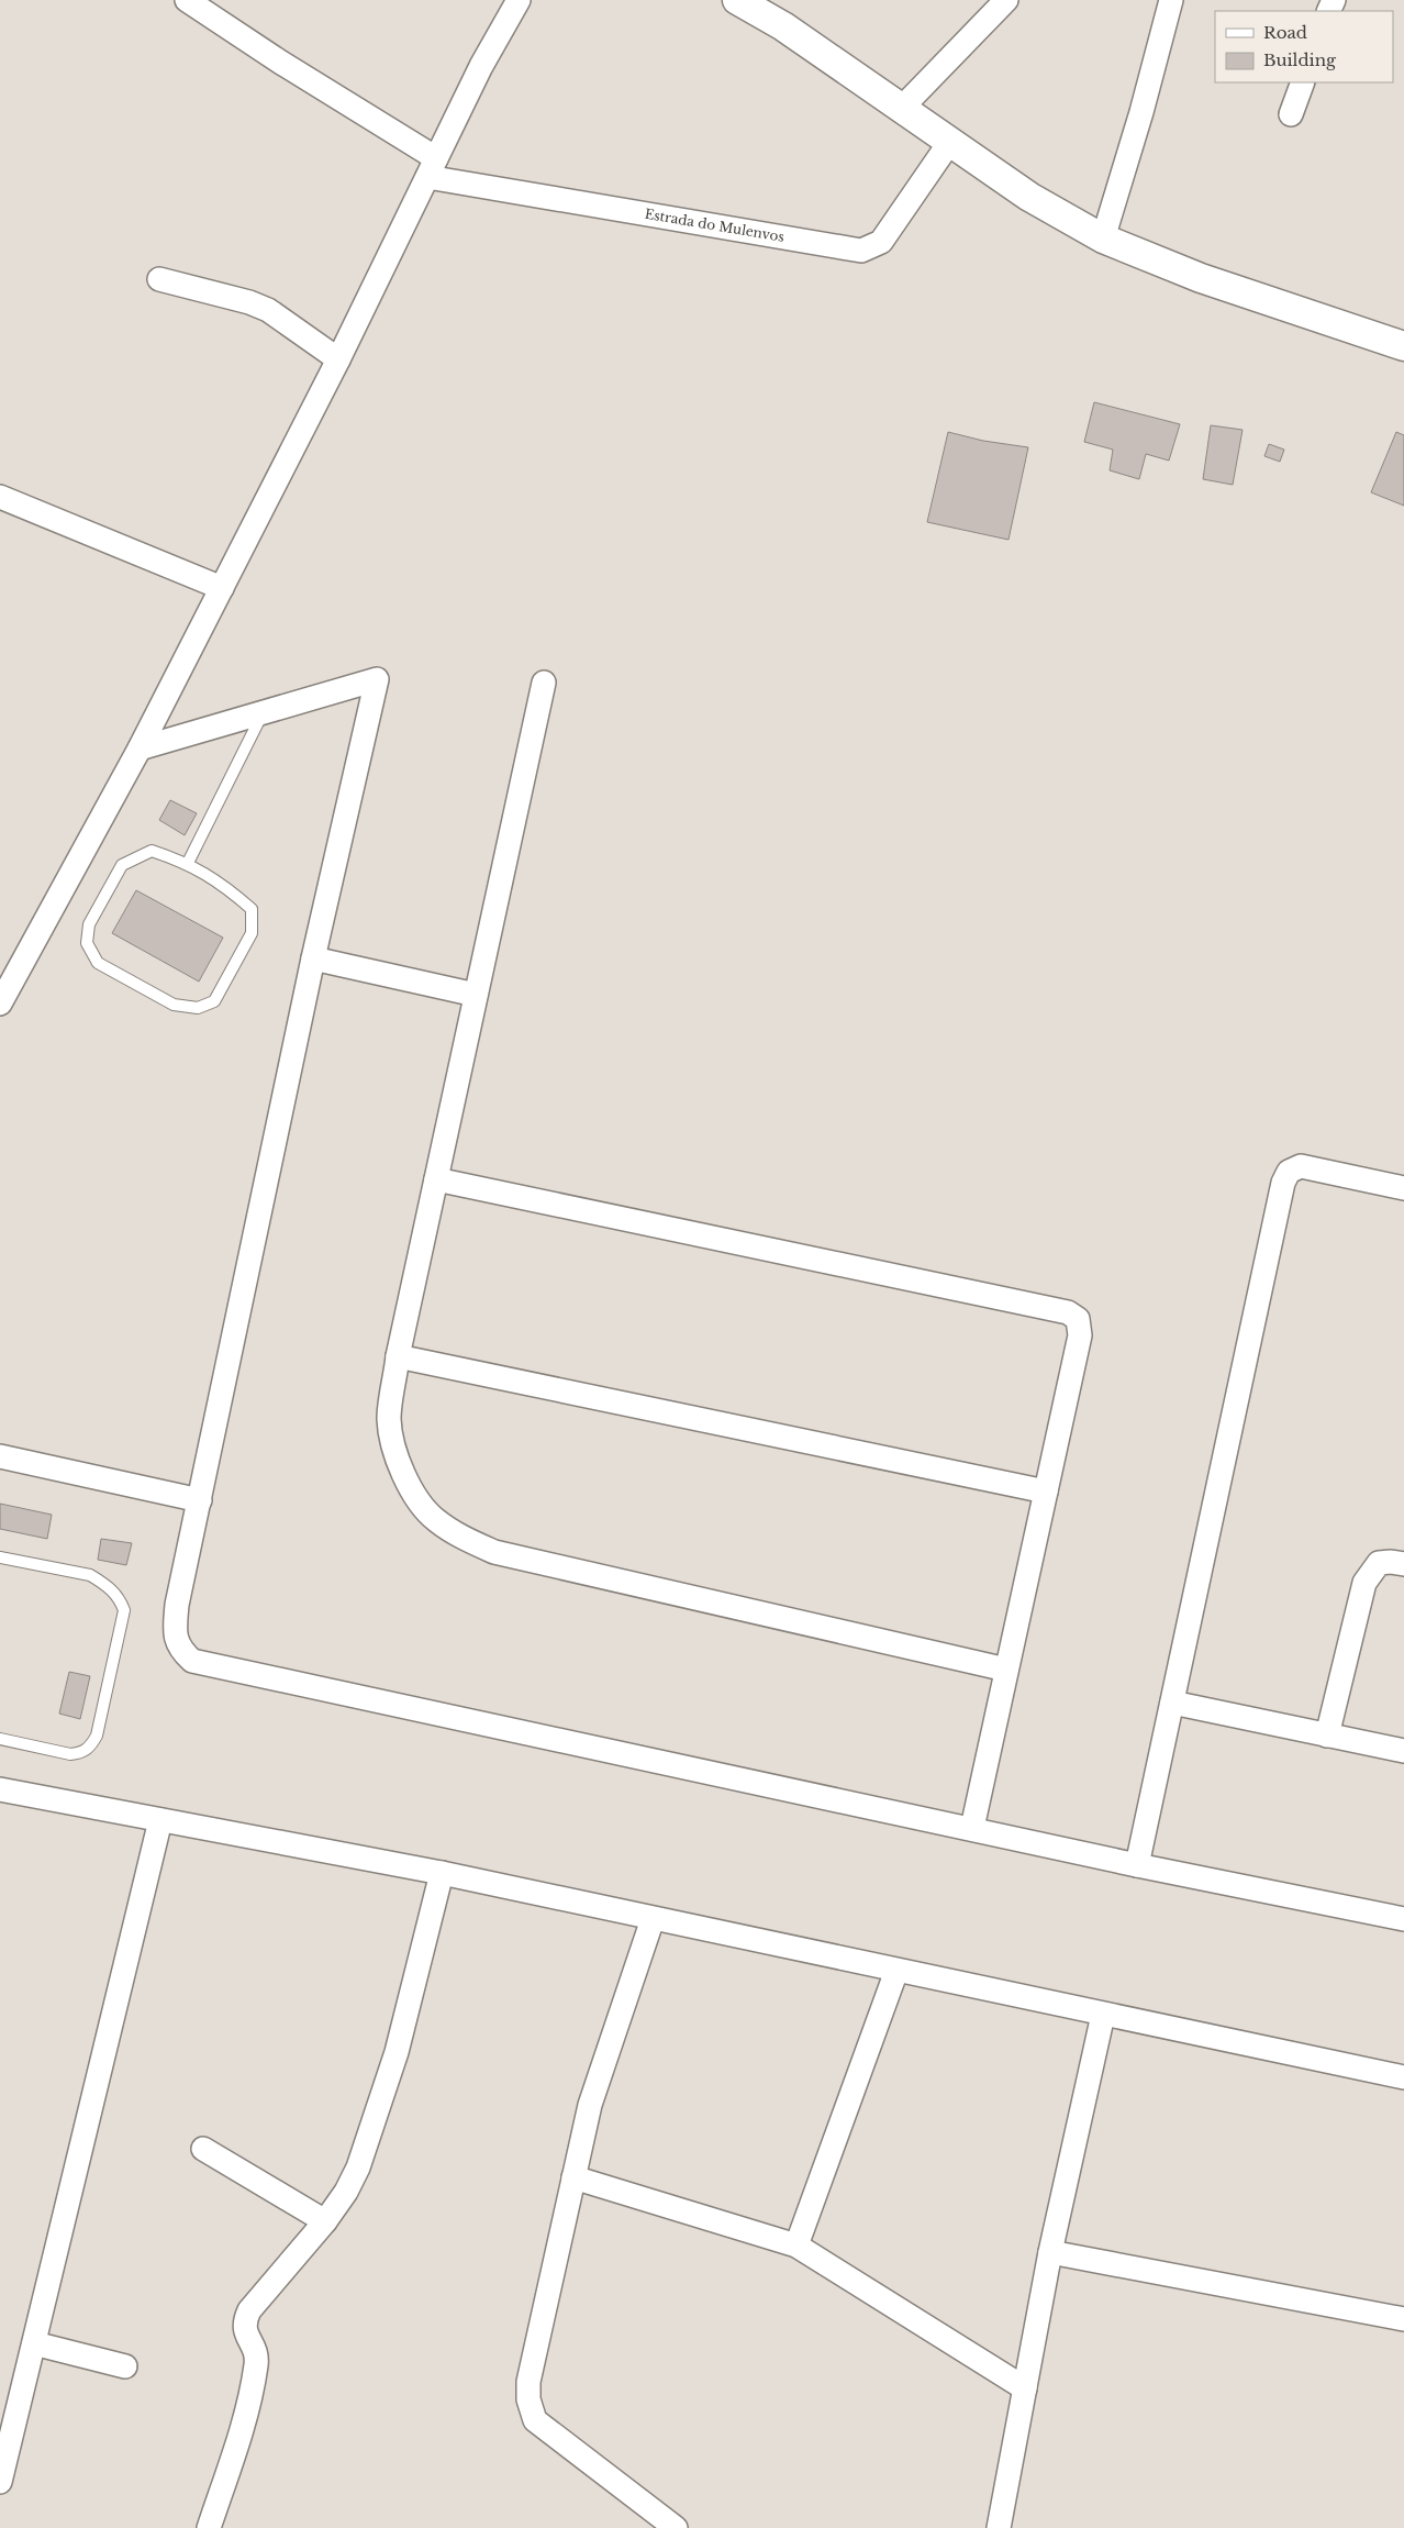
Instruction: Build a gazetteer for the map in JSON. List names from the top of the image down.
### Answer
{
  "streets": {
    "street": ["Estrada do Mulenvos"]
  },
  "legend": ["Road", "Building"]
}
